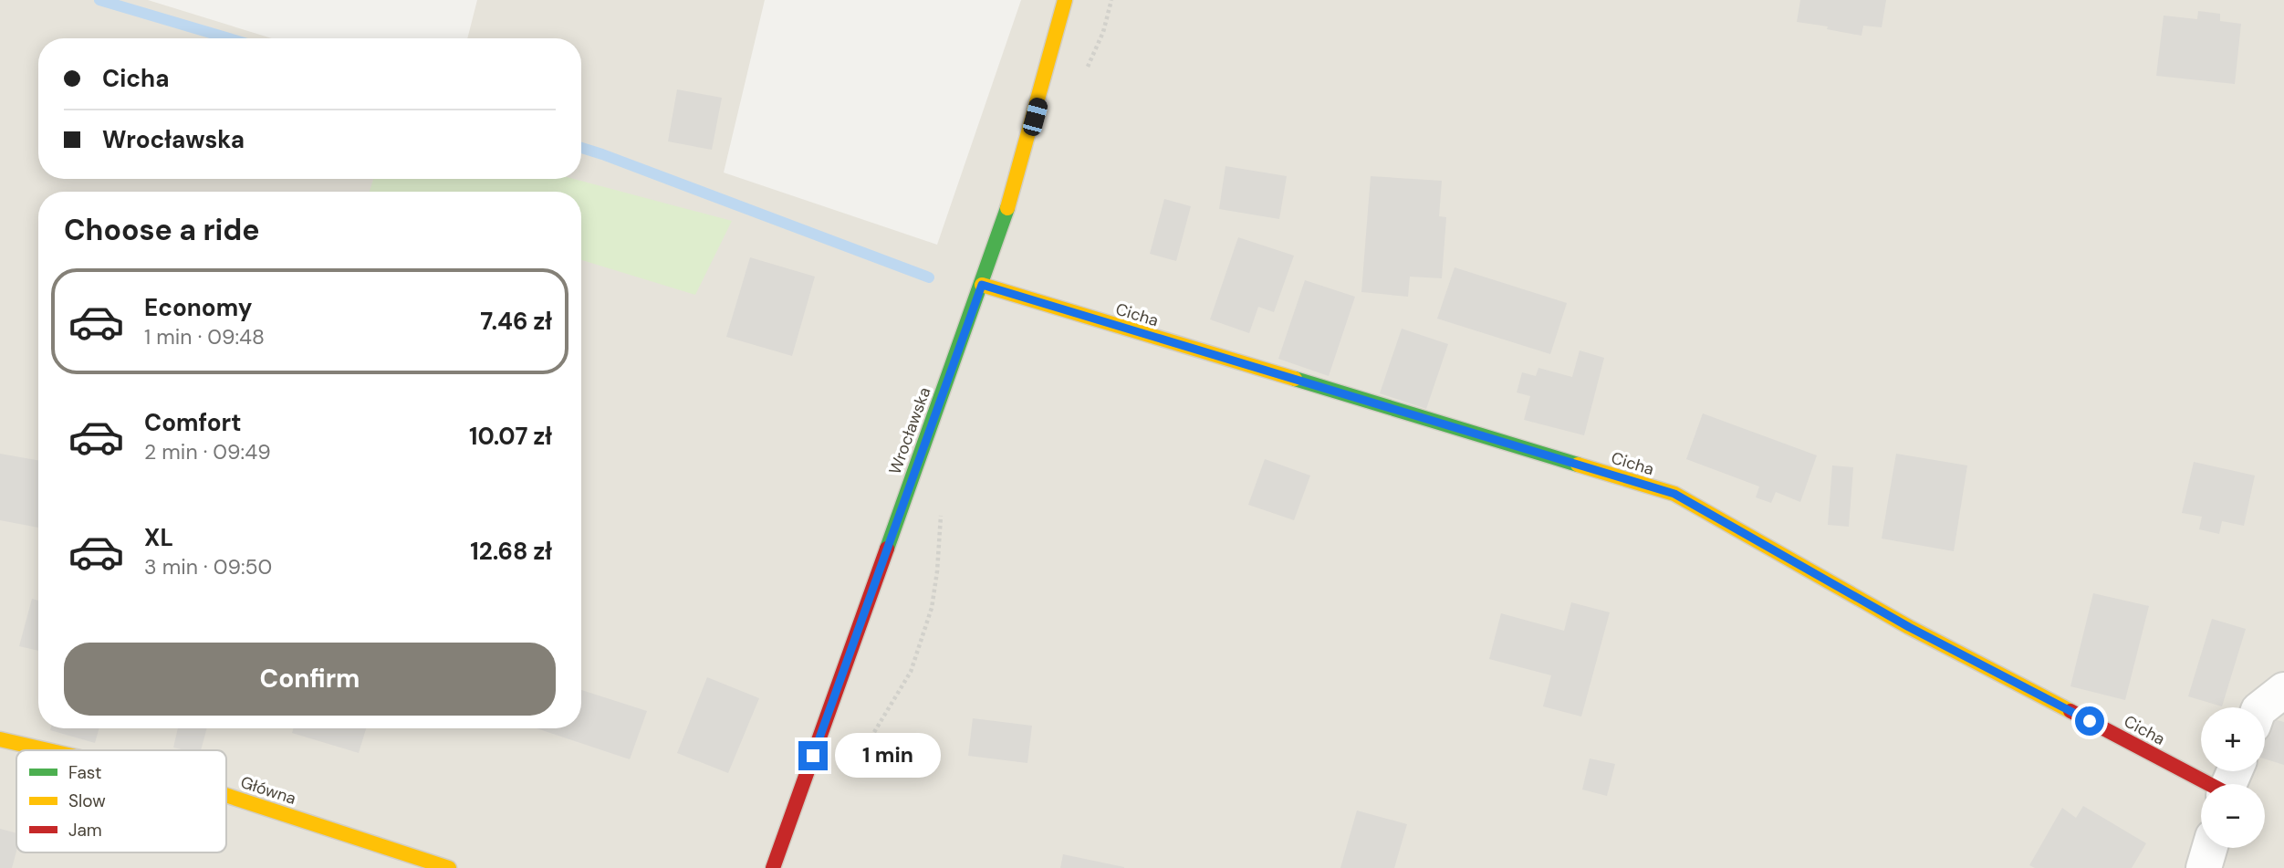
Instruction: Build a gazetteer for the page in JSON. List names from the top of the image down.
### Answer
{
  "streets": {
    "street": ["Cicha", "Wrocławska", "Główna"]
  },
  "crossings": [
    ["Cicha", "Wrocławska"]
  ],
  "legend": ["Fast", "Slow", "Jam"],
  "page": {
    "banner": ["Cicha", "Wrocławska"],
    "heading": "Choose a ride",
    "list": [
      {
        "name": "Economy",
        "note": "1 min · 09:48",
        "value": "7.46 zł"
      },
      {
        "name": "Comfort",
        "note": "2 min · 09:49",
        "value": "10.07 zł"
      },
      {
        "name": "XL",
        "note": "3 min · 09:50",
        "value": "12.68 zł"
      }
    ],
    "buttons": "Confirm",
    "map_buttons": ["+", "−"],
    "bubble": "1 min"
  }
}
